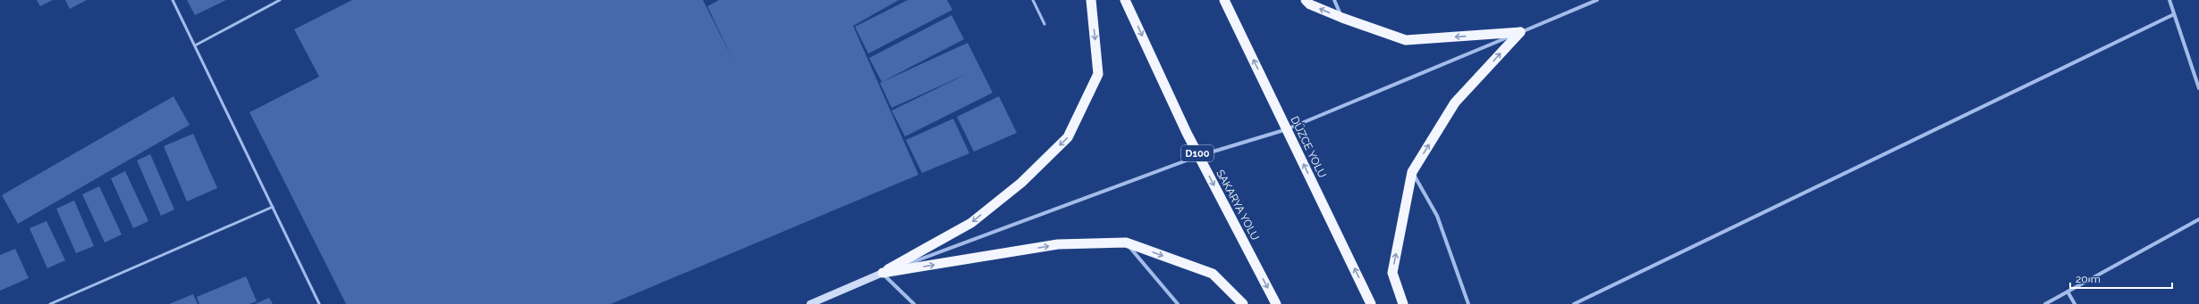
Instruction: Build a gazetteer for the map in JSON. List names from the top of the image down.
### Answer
{
  "streets": {
    "highway": ["DÜZCE YOLU", "D100", "SAKARYA YOLU"]
  },
  "one_way": ["DÜZCE YOLU", "SAKARYA YOLU"],
  "scale_bar": "20 m"
}
